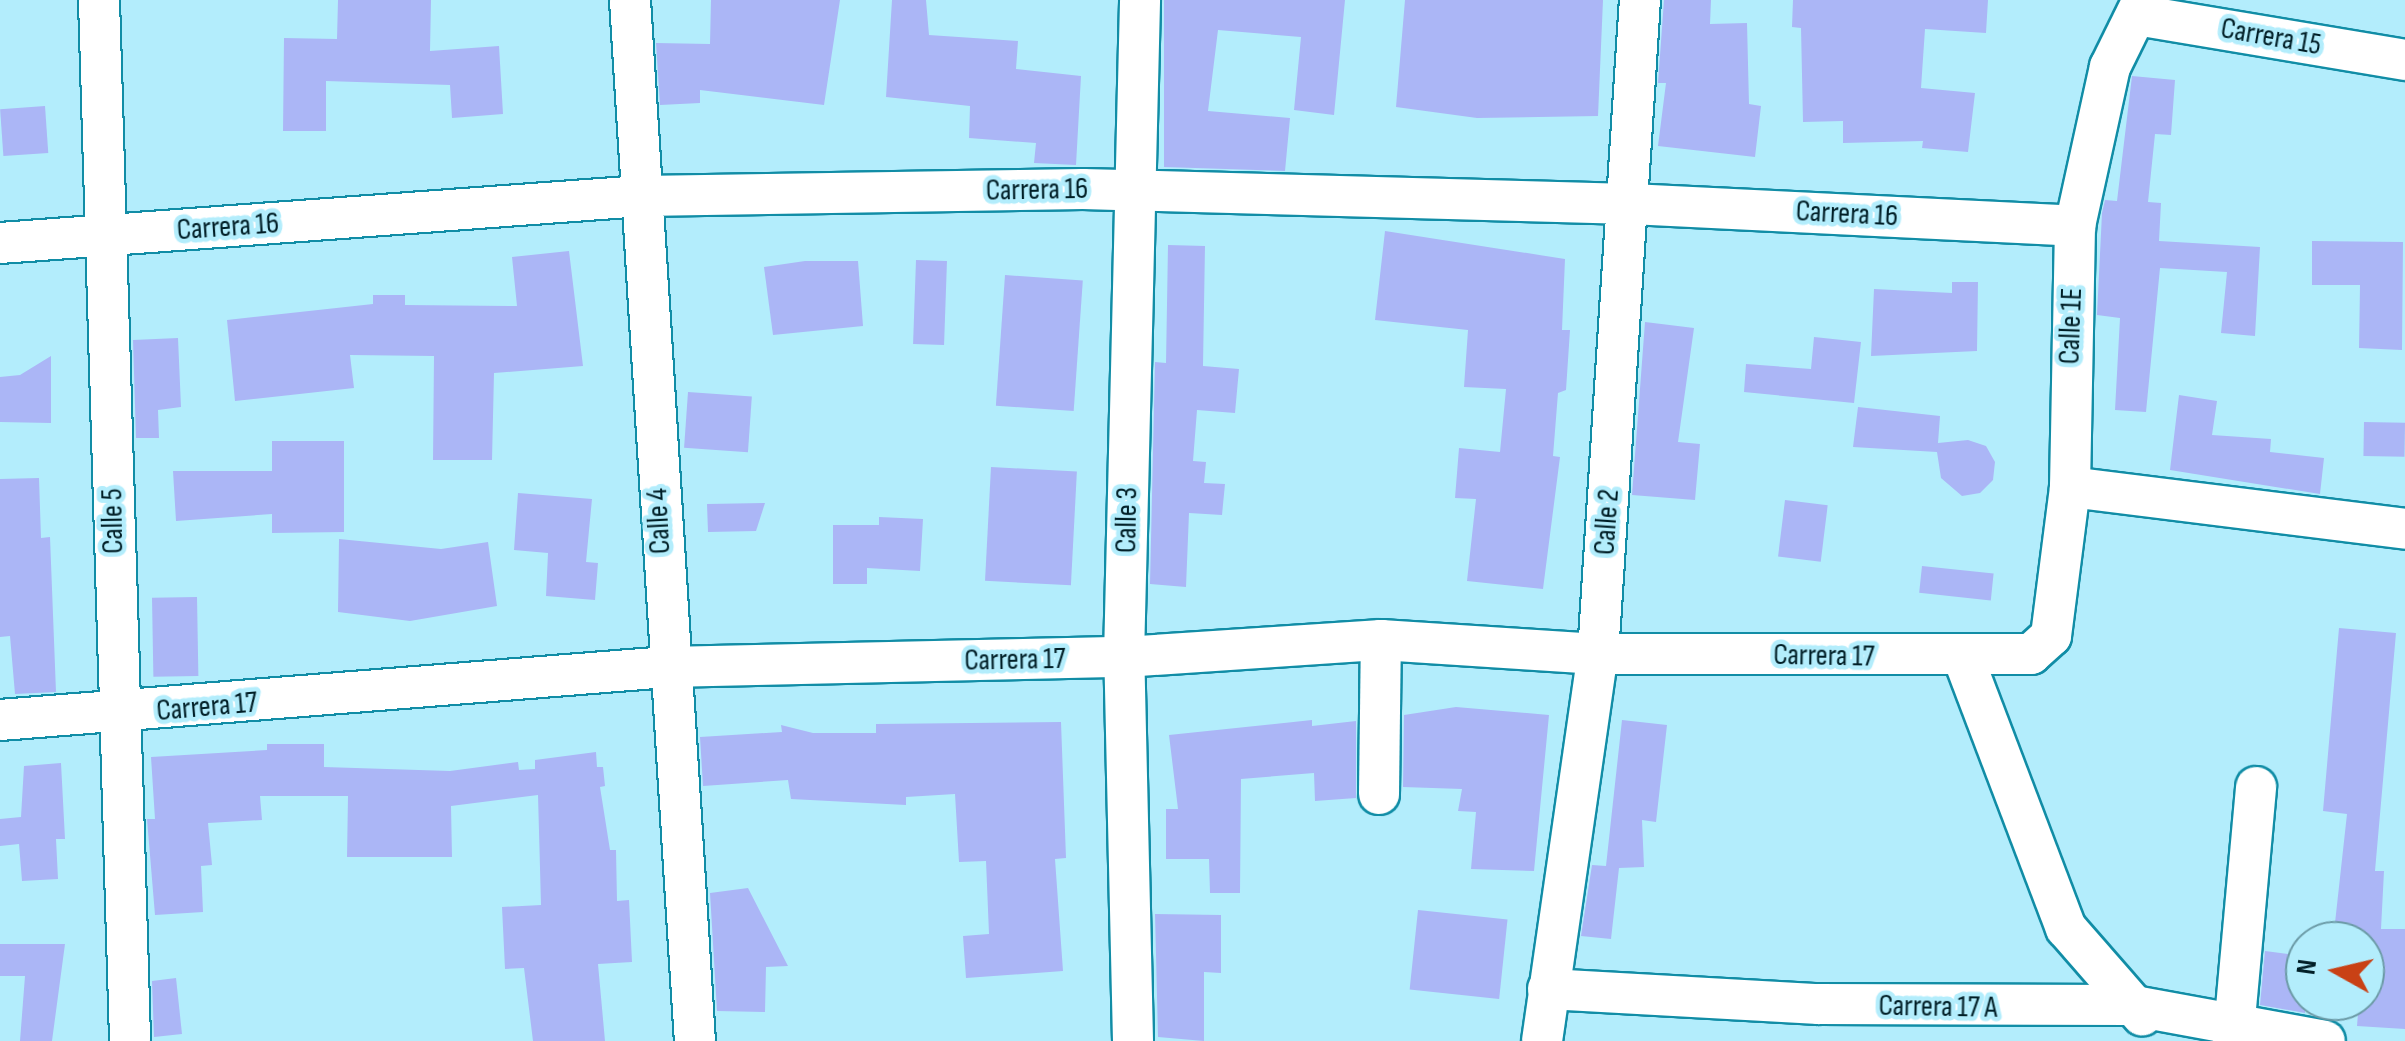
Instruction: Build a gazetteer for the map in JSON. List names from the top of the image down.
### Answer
{
  "streets": {
    "street": [
      "Carrera 15",
      "Carrera 16",
      "Calle 1E",
      "Calle 3",
      "Calle 5",
      "Calle 4",
      "Calle 2",
      "Carrera 17",
      "Carrera 17 A"
    ]
  },
  "crossings": [
    ["Carrera 15", "Calle 1E"],
    ["Carrera 16", "Calle 1E"],
    ["Carrera 16", "Calle 3"],
    ["Carrera 16", "Calle 5"],
    ["Carrera 16", "Calle 4"],
    ["Carrera 16", "Calle 2"],
    ["Calle 1E", "Carrera 17"],
    ["Calle 3", "Carrera 17"],
    ["Calle 5", "Carrera 17"],
    ["Calle 4", "Carrera 17"],
    ["Calle 2", "Carrera 17"],
    ["Calle 2", "Carrera 17 A"]
  ],
  "north": "left"
}
